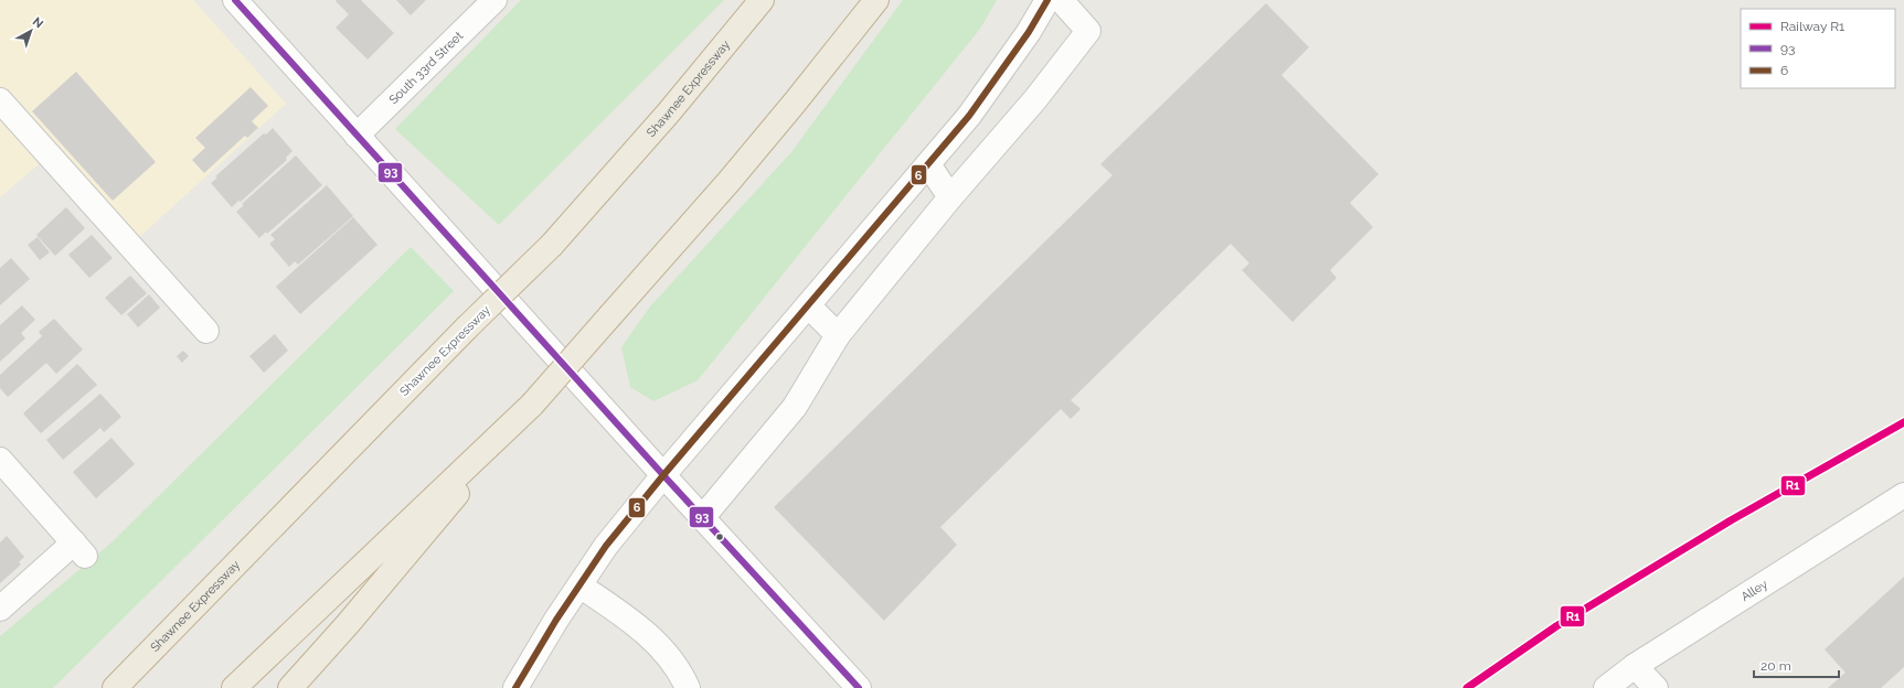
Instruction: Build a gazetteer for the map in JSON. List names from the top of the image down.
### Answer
{
  "streets": {
    "highway": ["Shawnee Expressway"],
    "street": ["South 33rd Street", "Alley"]
  },
  "lines": ["transit line 93", "transit line 6", "rail line R1"],
  "legend": ["Railway R1", "93", "6"],
  "scale_bar": "20 m",
  "north": "top right"
}
